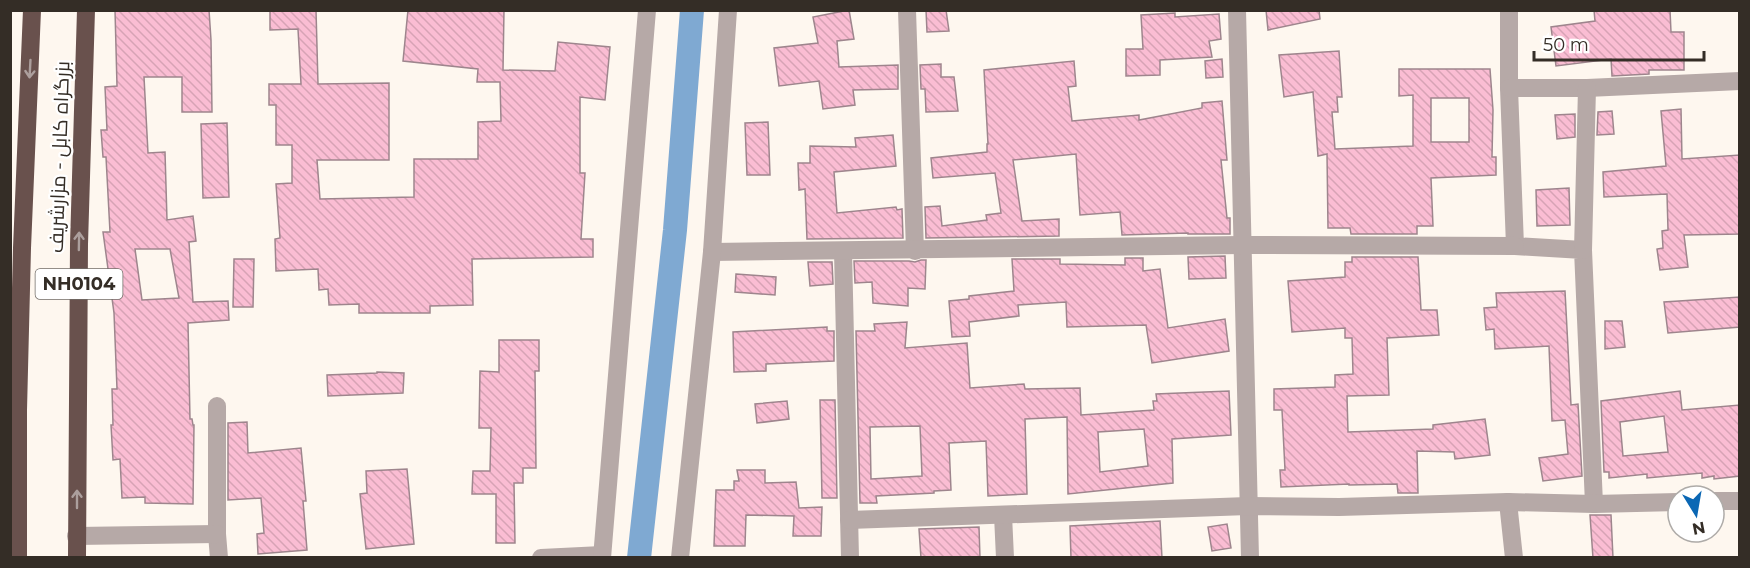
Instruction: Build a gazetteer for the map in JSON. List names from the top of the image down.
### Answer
{
  "streets": {
    "highway": ["بزرگراه کابل - مزارشریف", "NH0104"]
  },
  "scale_bar": "50 m",
  "north": "bottom"
}
